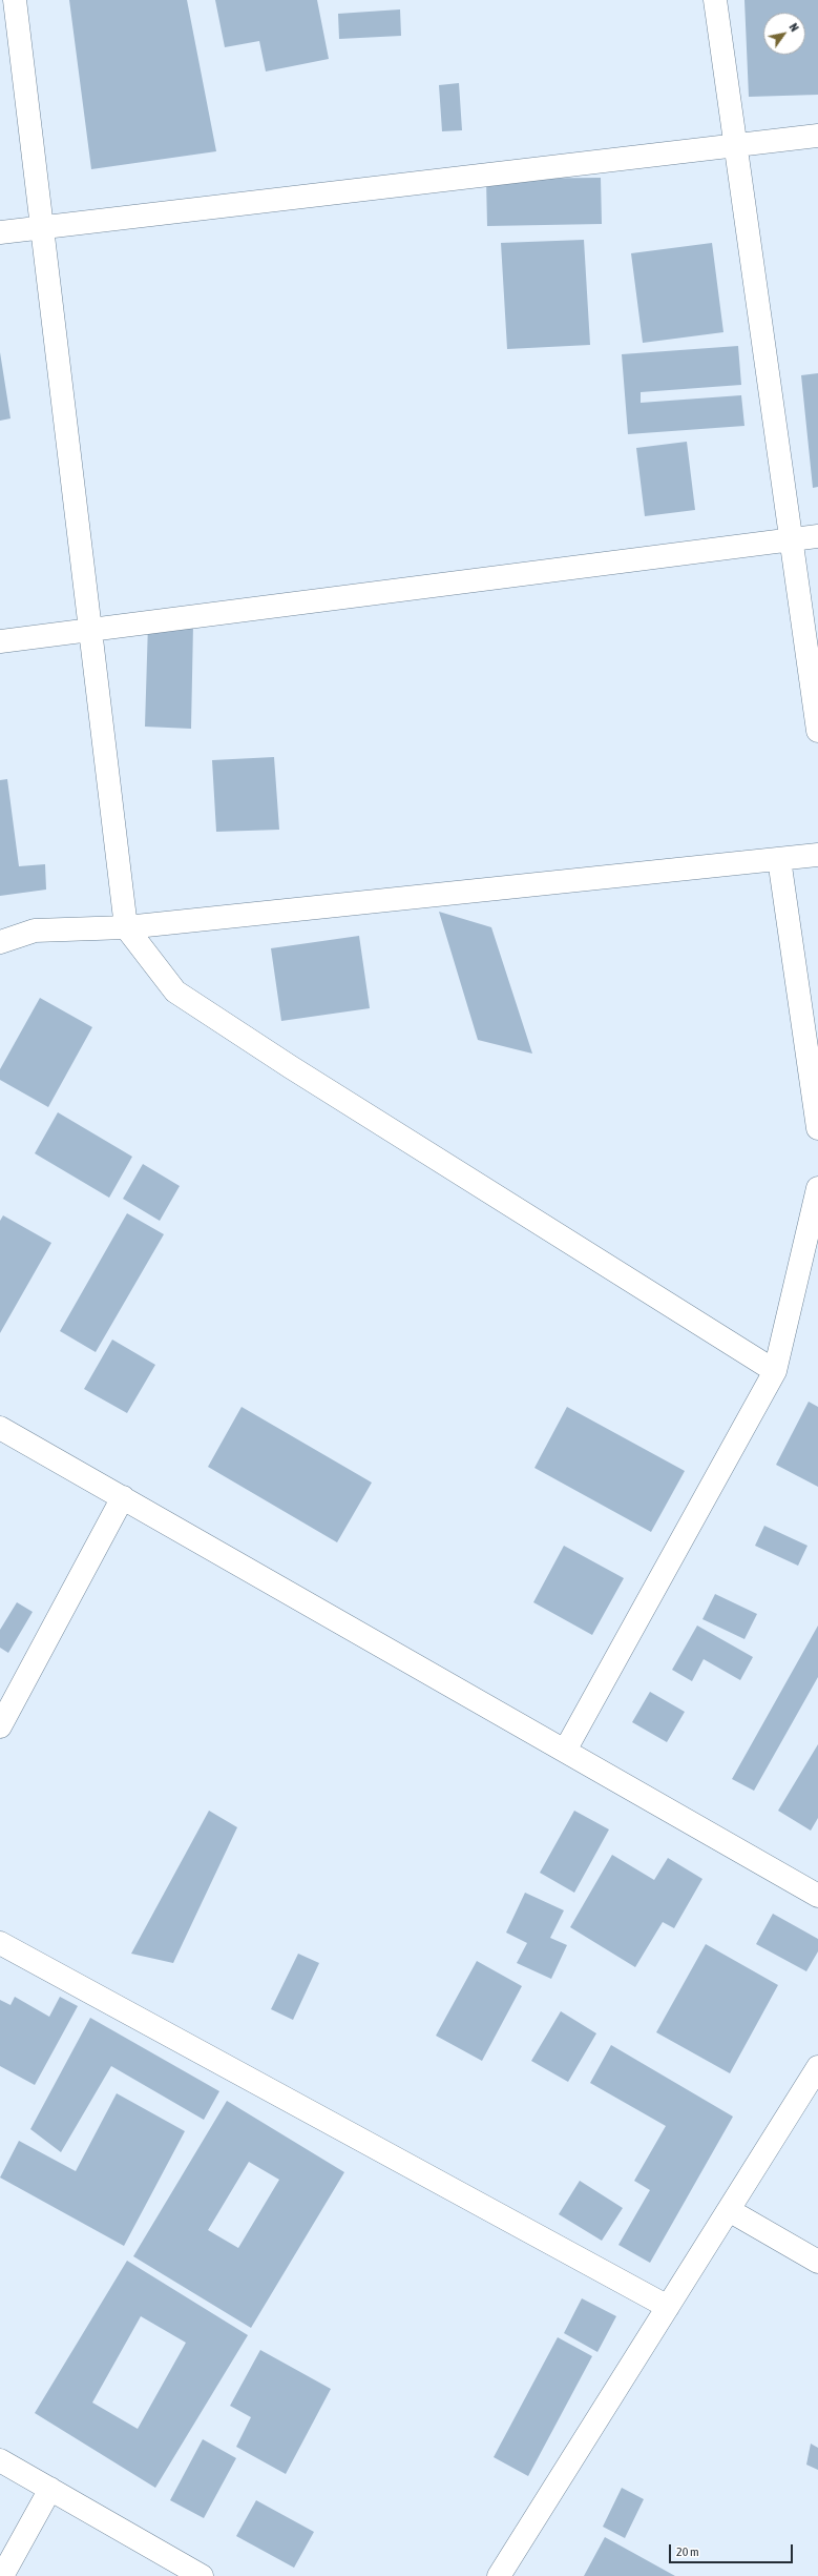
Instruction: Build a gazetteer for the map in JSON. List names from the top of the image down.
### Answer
{
  "scale_bar": "20 m",
  "north": "top right"
}
